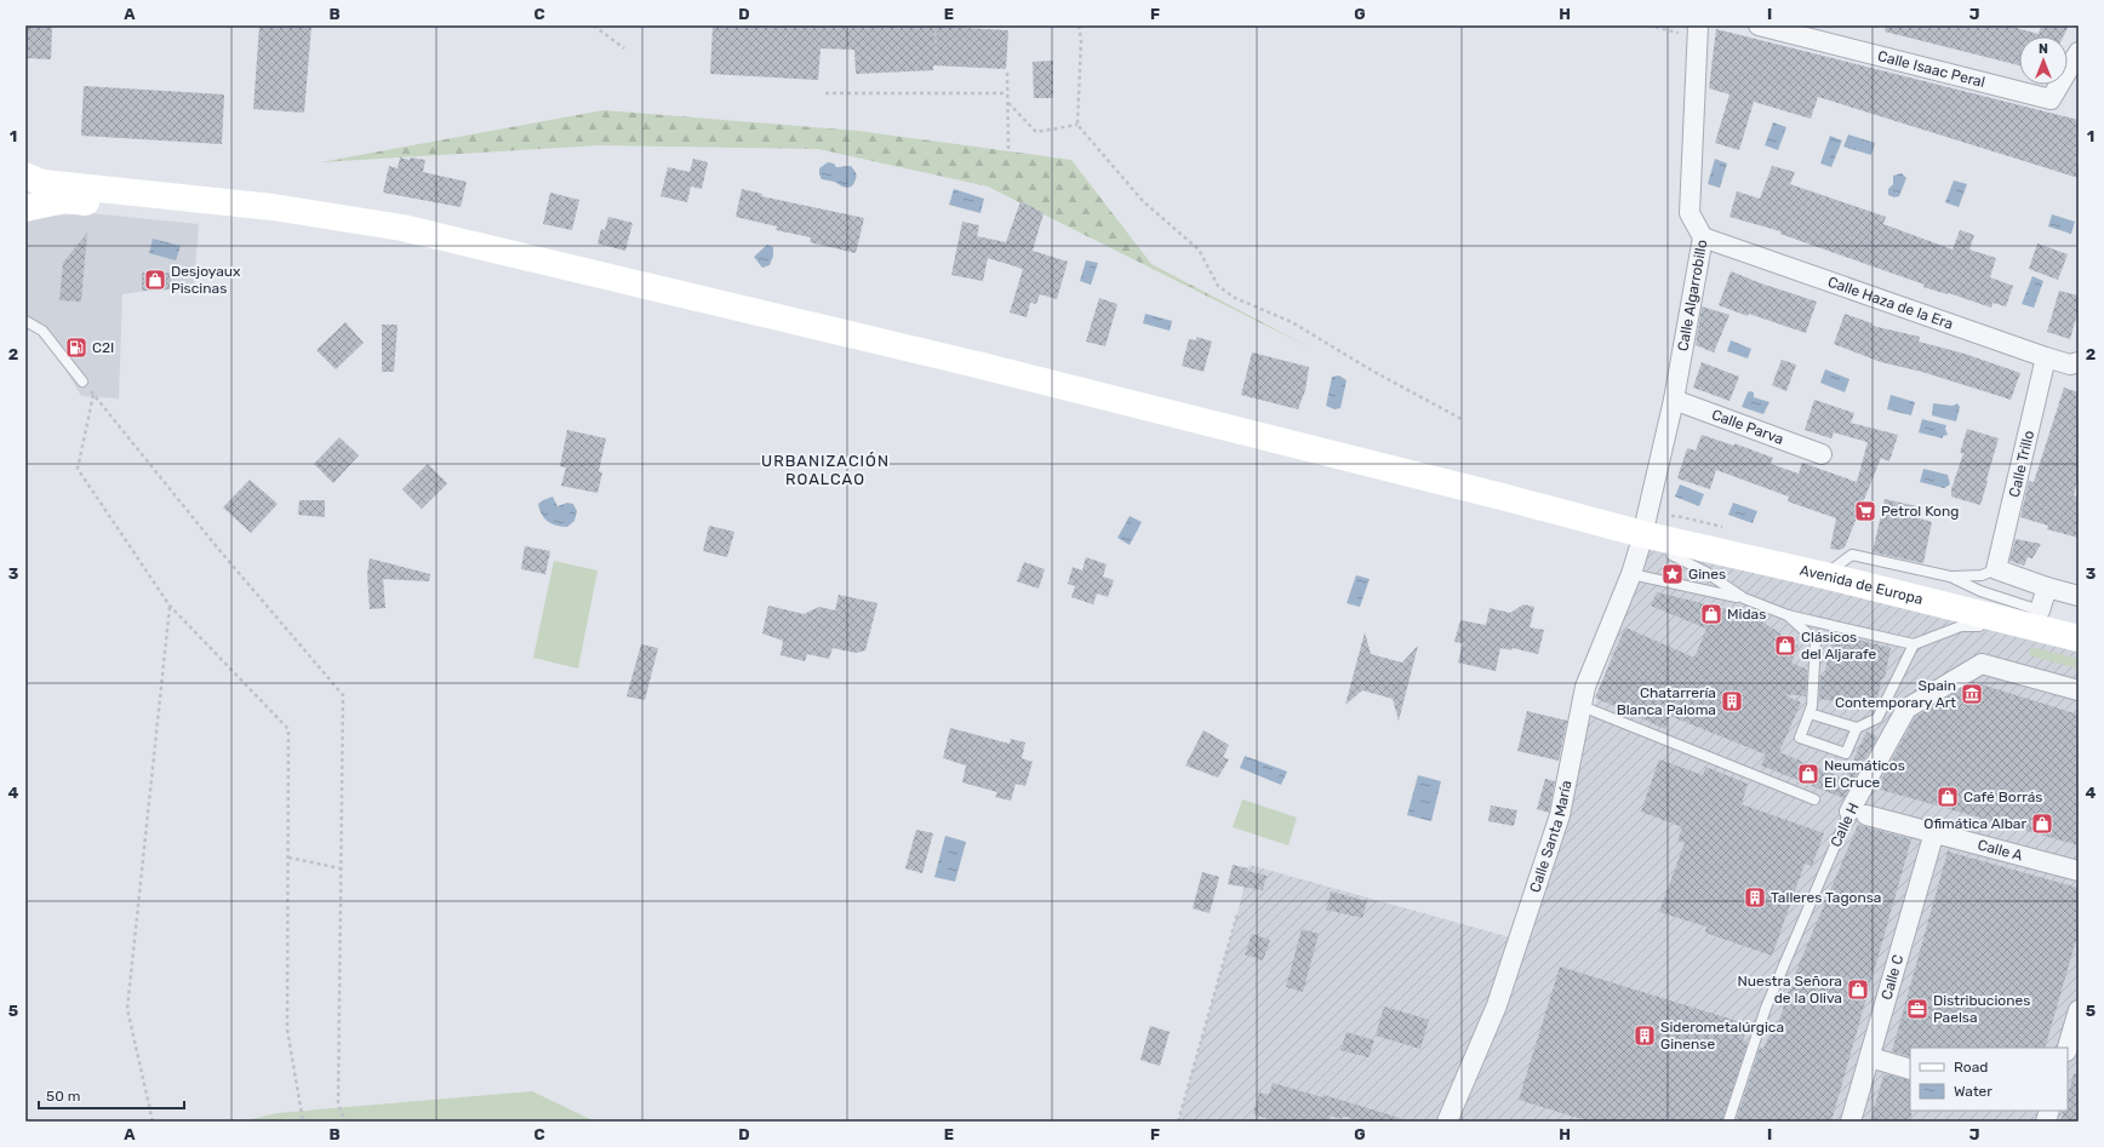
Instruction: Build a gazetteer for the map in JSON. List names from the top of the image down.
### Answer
{
  "streets": {
    "main road": ["Avenida de Europa"],
    "street": [
      "Calle Isaac Peral",
      "Calle Algarrobillo",
      "Calle Haza de la Era",
      "Calle Parva",
      "Calle Trillo",
      "Calle H",
      "Calle Santa María",
      "Calle A",
      "Calle C"
    ]
  },
  "crossings": [
    ["Calle Algarrobillo", "Calle Haza de la Era"],
    ["Calle Algarrobillo", "Calle Parva"],
    ["Calle Algarrobillo", "Avenida de Europa"],
    ["Calle Algarrobillo", "Calle Santa María"],
    ["Calle Haza de la Era", "Calle Trillo"],
    ["Avenida de Europa", "Calle Santa María"],
    ["Calle H", "Calle A"],
    ["Calle A", "Calle C"]
  ],
  "districts": ["URBANIZACIÓN ROALCAO"],
  "places": {
    "shop": [
      "Desjoyaux Piscinas",
      "Midas",
      "Clásicos del Aljarafe",
      "Neumáticos El Cruce",
      "Café Borrás",
      "Ofimática Albar",
      "Nuestra Señora de la Oliva"
    ],
    "fuel station": ["C2I"],
    "supermarket": ["Petrol Kong"],
    "place": ["Gines"],
    "museum": ["Spain Contemporary Art"],
    "building": ["Chatarrería Blanca Paloma", "Talleres Tagonsa", "Siderometalúrgica Ginense"],
    "office": ["Distribuciones Paelsa"]
  },
  "legend": ["Road", "Water"],
  "scale_bar": "50 m",
  "north": "top",
  "grid": {
    "columns": [
      "A",
      "B",
      "C",
      "D",
      "E",
      "F",
      "G",
      "H",
      "I",
      "J"
    ],
    "rows": [
      "1",
      "2",
      "3",
      "4",
      "5"
    ]
  }
}
